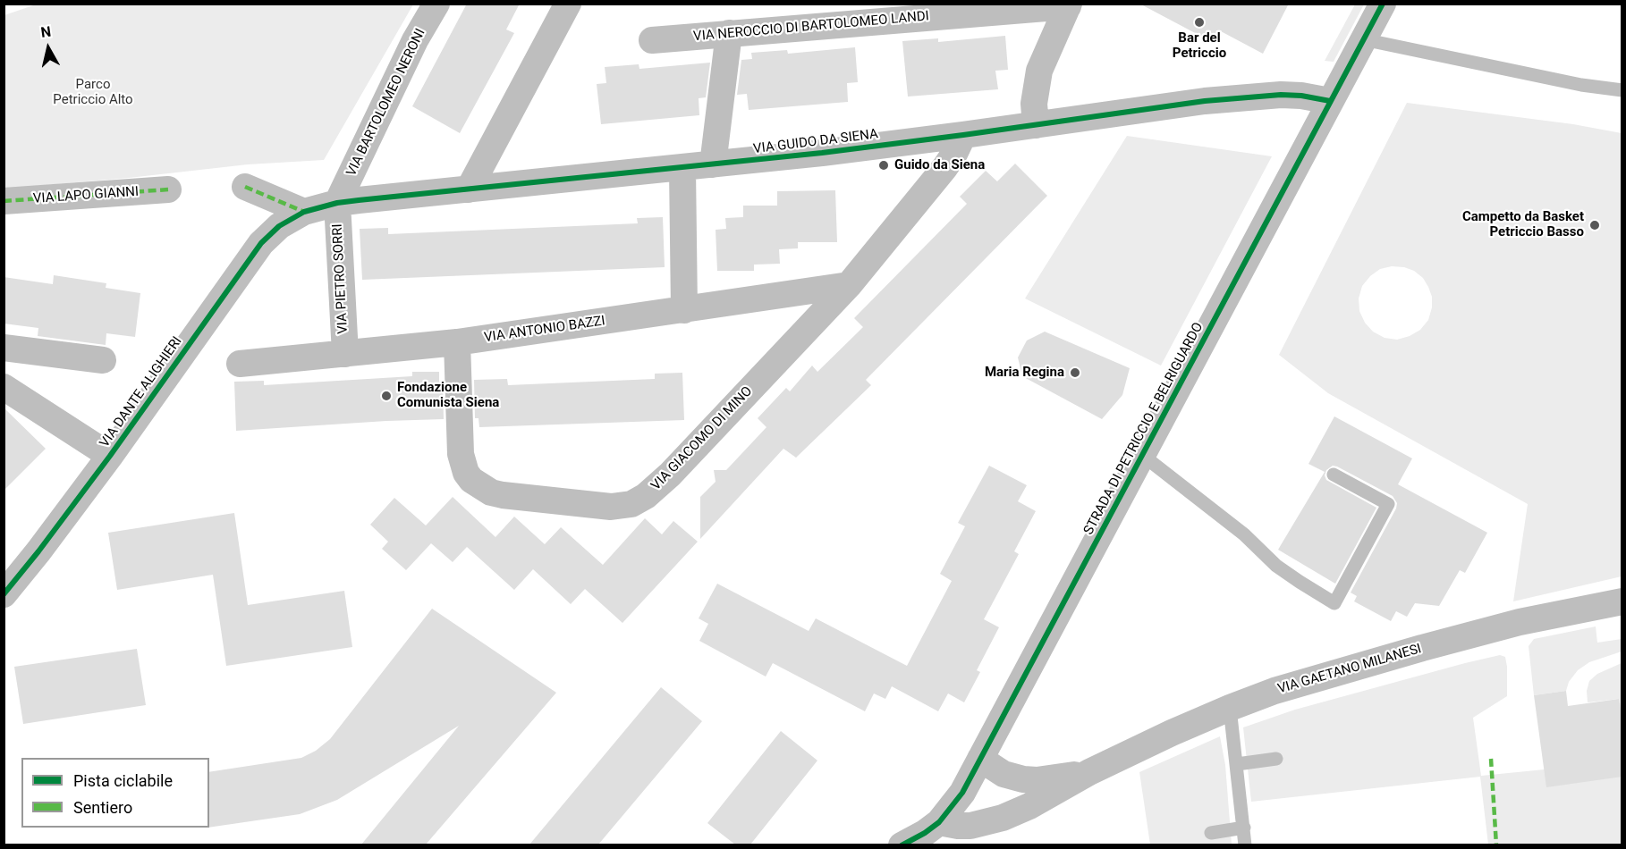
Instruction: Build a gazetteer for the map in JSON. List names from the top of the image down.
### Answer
{
  "streets": {
    "street": [
      "VIA NEROCCIO DI BARTOLOMEO LANDI",
      "VIA BARTOLOMEO NERONI",
      "VIA GUIDO DA SIENA",
      "VIA LAPO GIANNI",
      "VIA PIETRO SORRI",
      "VIA ANTONIO BAZZI",
      "VIA DANTE ALIGHIERI",
      "STRADA DI PETRICCIO E BELRIGUARDO",
      "VIA GIACOMO DI MINO",
      "VIA GAETANO MILANESI"
    ]
  },
  "crossings": [
    ["VIA BARTOLOMEO NERONI", "VIA GUIDO DA SIENA"],
    ["VIA BARTOLOMEO NERONI", "VIA PIETRO SORRI"],
    ["VIA GUIDO DA SIENA", "VIA PIETRO SORRI"],
    ["VIA GUIDO DA SIENA", "VIA DANTE ALIGHIERI"],
    ["VIA GUIDO DA SIENA", "STRADA DI PETRICCIO E BELRIGUARDO"],
    ["VIA GUIDO DA SIENA", "VIA GIACOMO DI MINO"],
    ["VIA PIETRO SORRI", "VIA ANTONIO BAZZI"],
    ["VIA ANTONIO BAZZI", "VIA GIACOMO DI MINO"],
    ["STRADA DI PETRICCIO E BELRIGUARDO", "VIA GAETANO MILANESI"]
  ],
  "parks": ["Parco Petriccio Alto"],
  "places": [
    "Bar del Petriccio",
    "Guido da Siena",
    "Campetto da Basket Petriccio Basso",
    "Maria Regina",
    "Fondazione Comunista Siena"
  ],
  "legend": ["Pista ciclabile", "Sentiero"],
  "north": "top"
}
